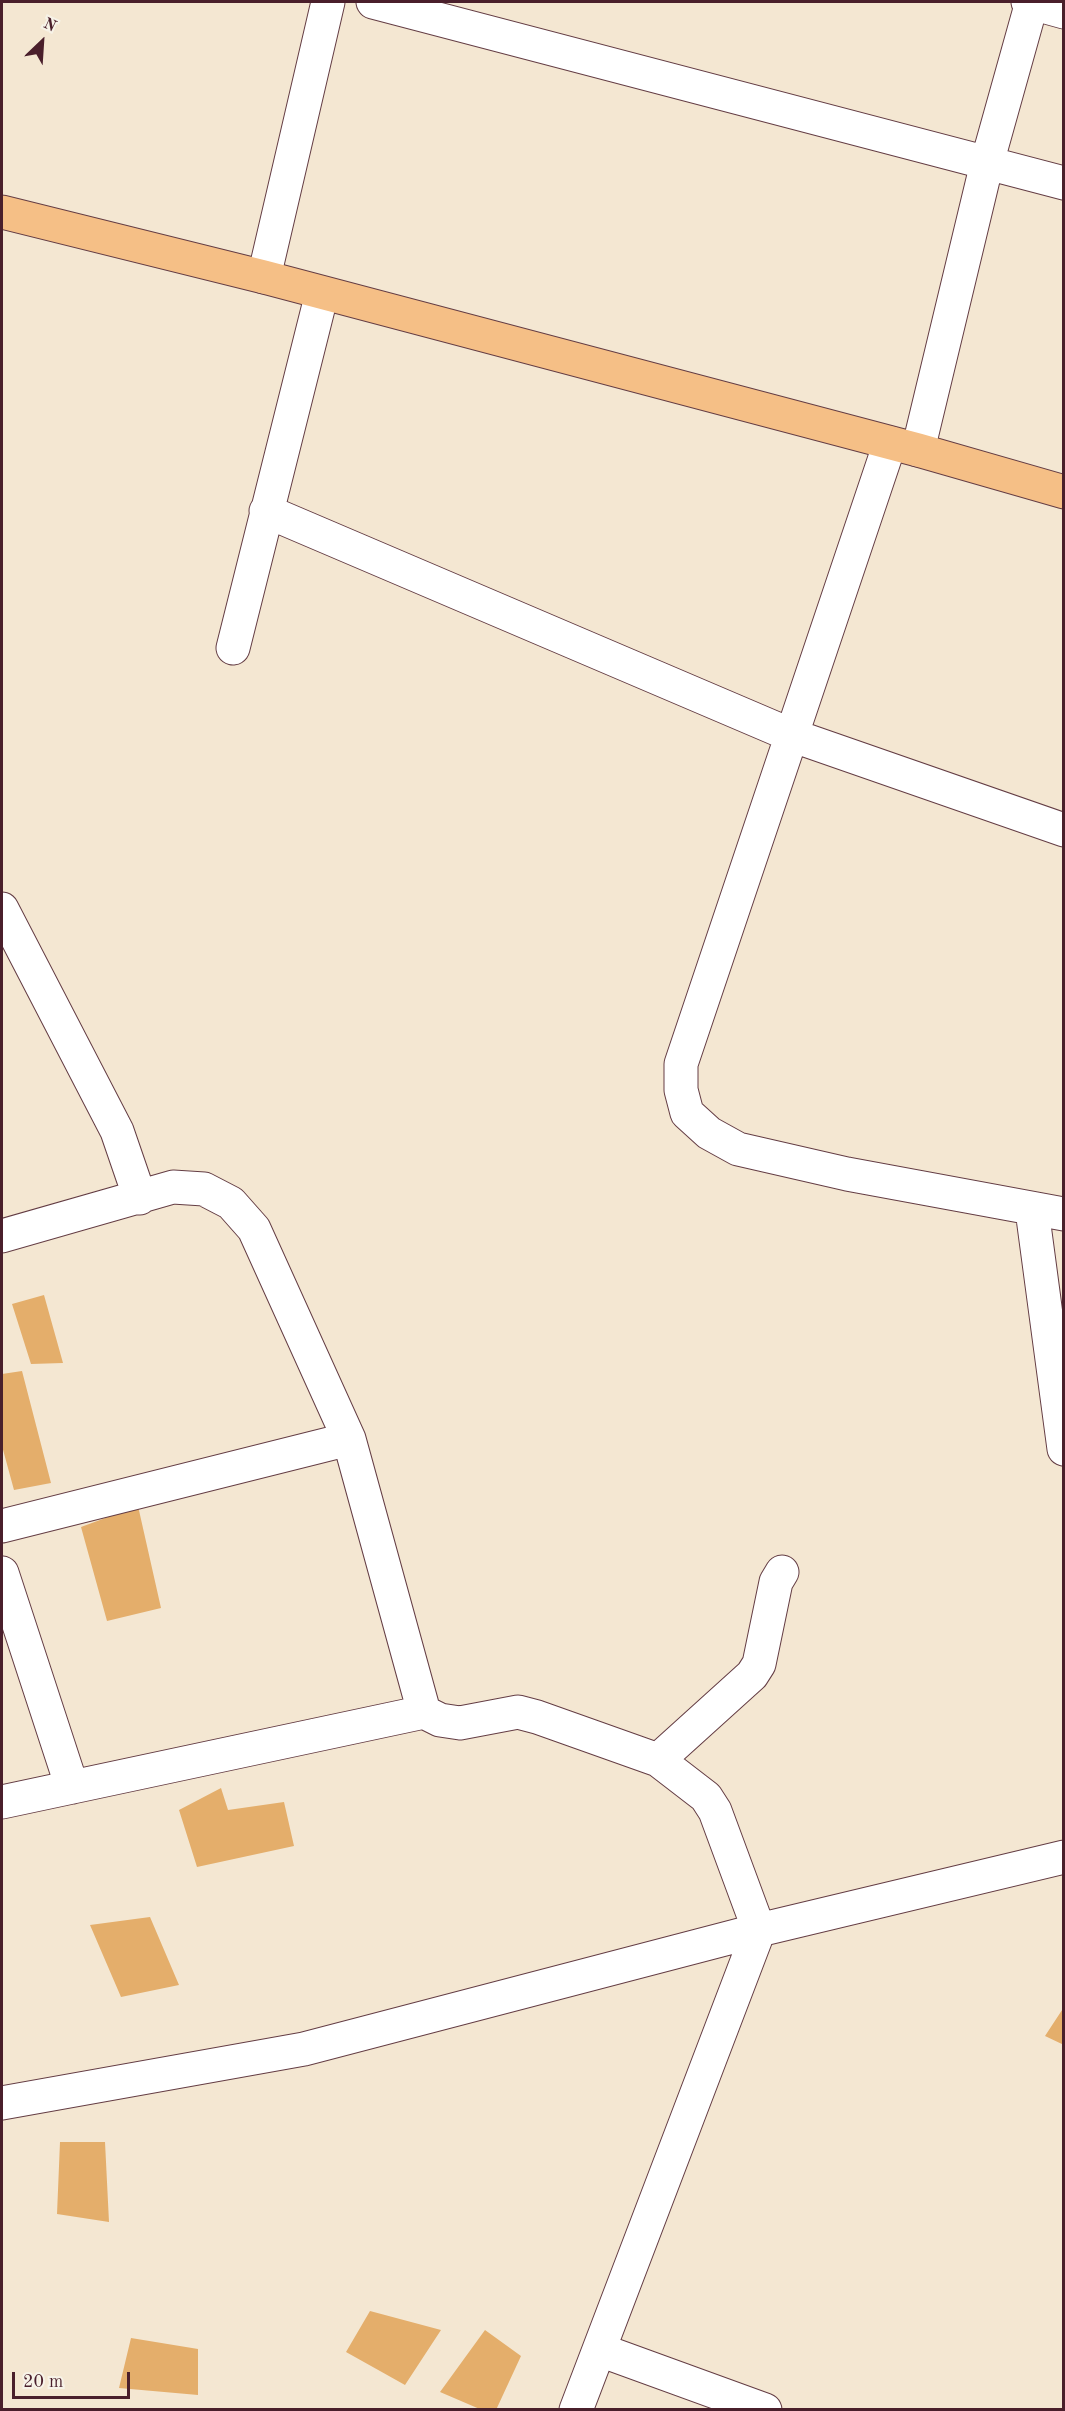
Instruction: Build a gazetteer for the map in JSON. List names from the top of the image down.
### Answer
{
  "scale_bar": "20 m",
  "north": "top right"
}
